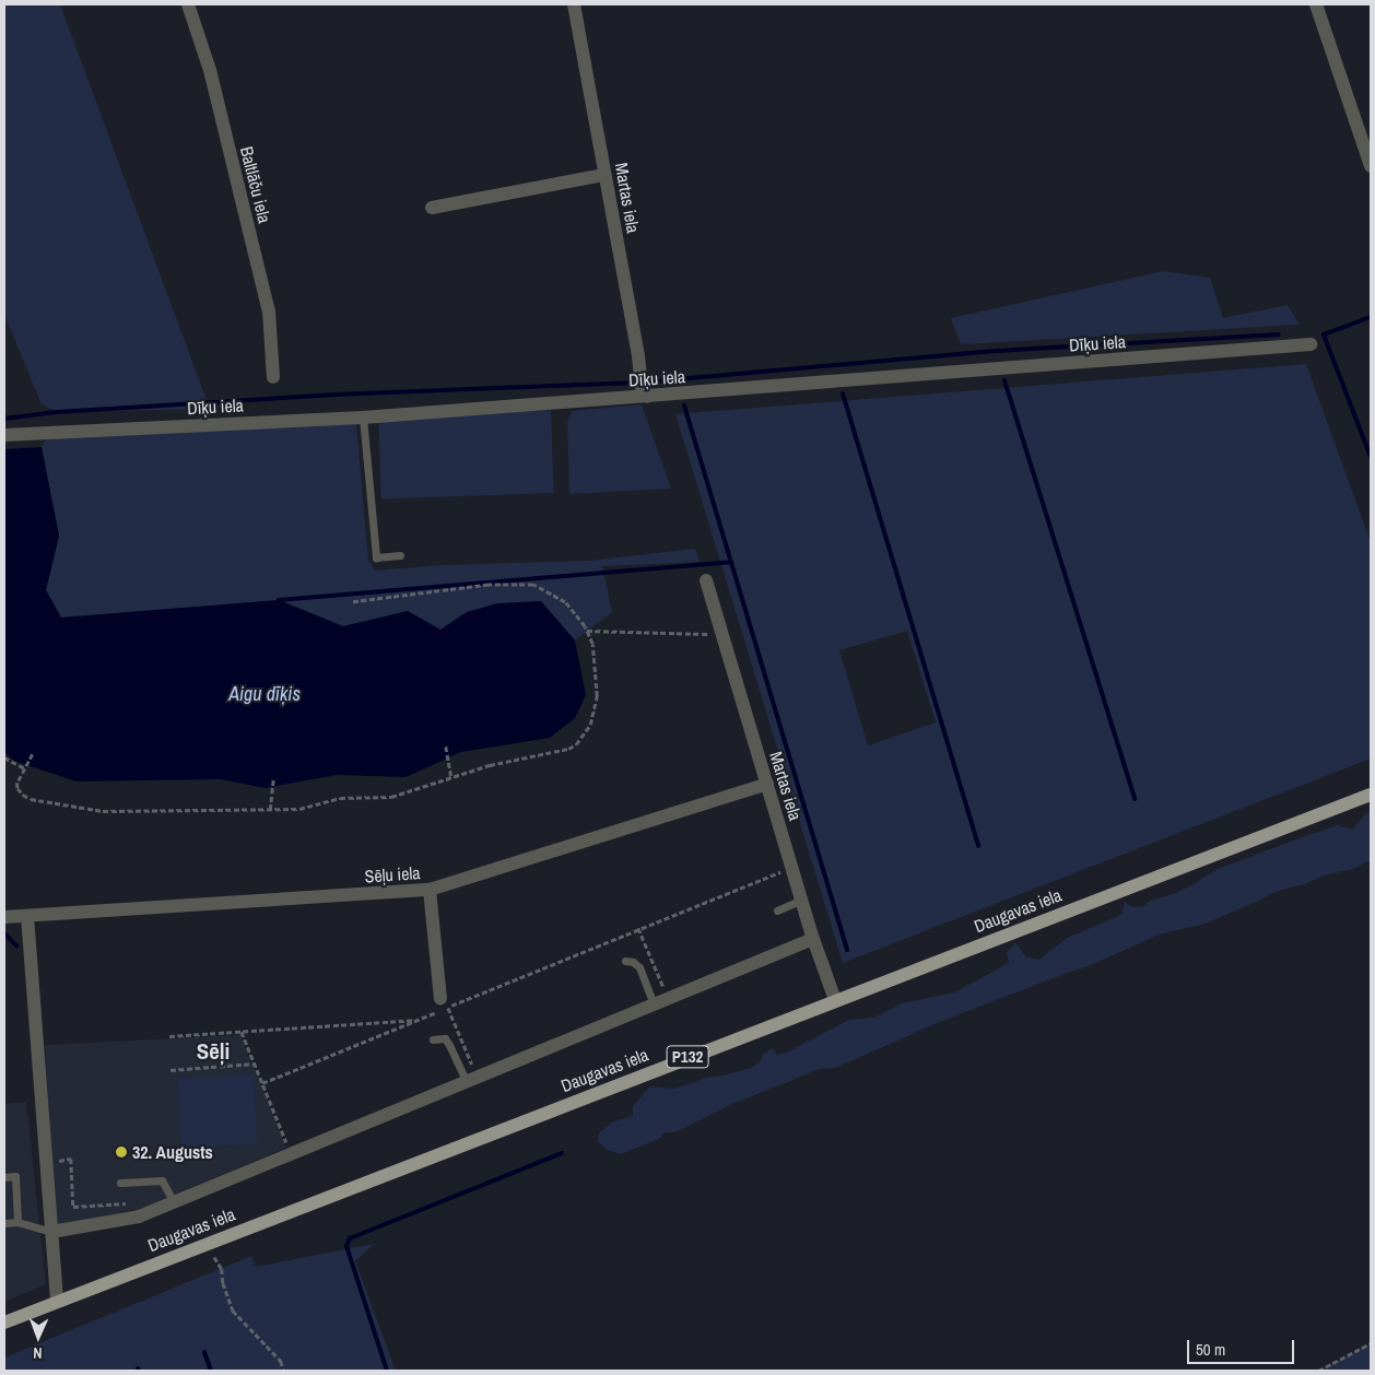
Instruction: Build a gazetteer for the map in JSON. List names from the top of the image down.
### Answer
{
  "streets": {
    "main road": ["Daugavas iela", "P132"],
    "street": [
      "Baltlāču iela",
      "Martas iela",
      "Dīķu iela",
      "Sēļu iela"
    ]
  },
  "crossings": [
    ["Martas iela", "Dīķu iela"],
    ["Martas iela", "Sēļu iela"],
    ["Martas iela", "Daugavas iela"]
  ],
  "districts": ["Sēļi"],
  "water": ["Aigu dīķis"],
  "places": ["32. Augusts"],
  "scale_bar": "50 m",
  "north": "bottom"
}
